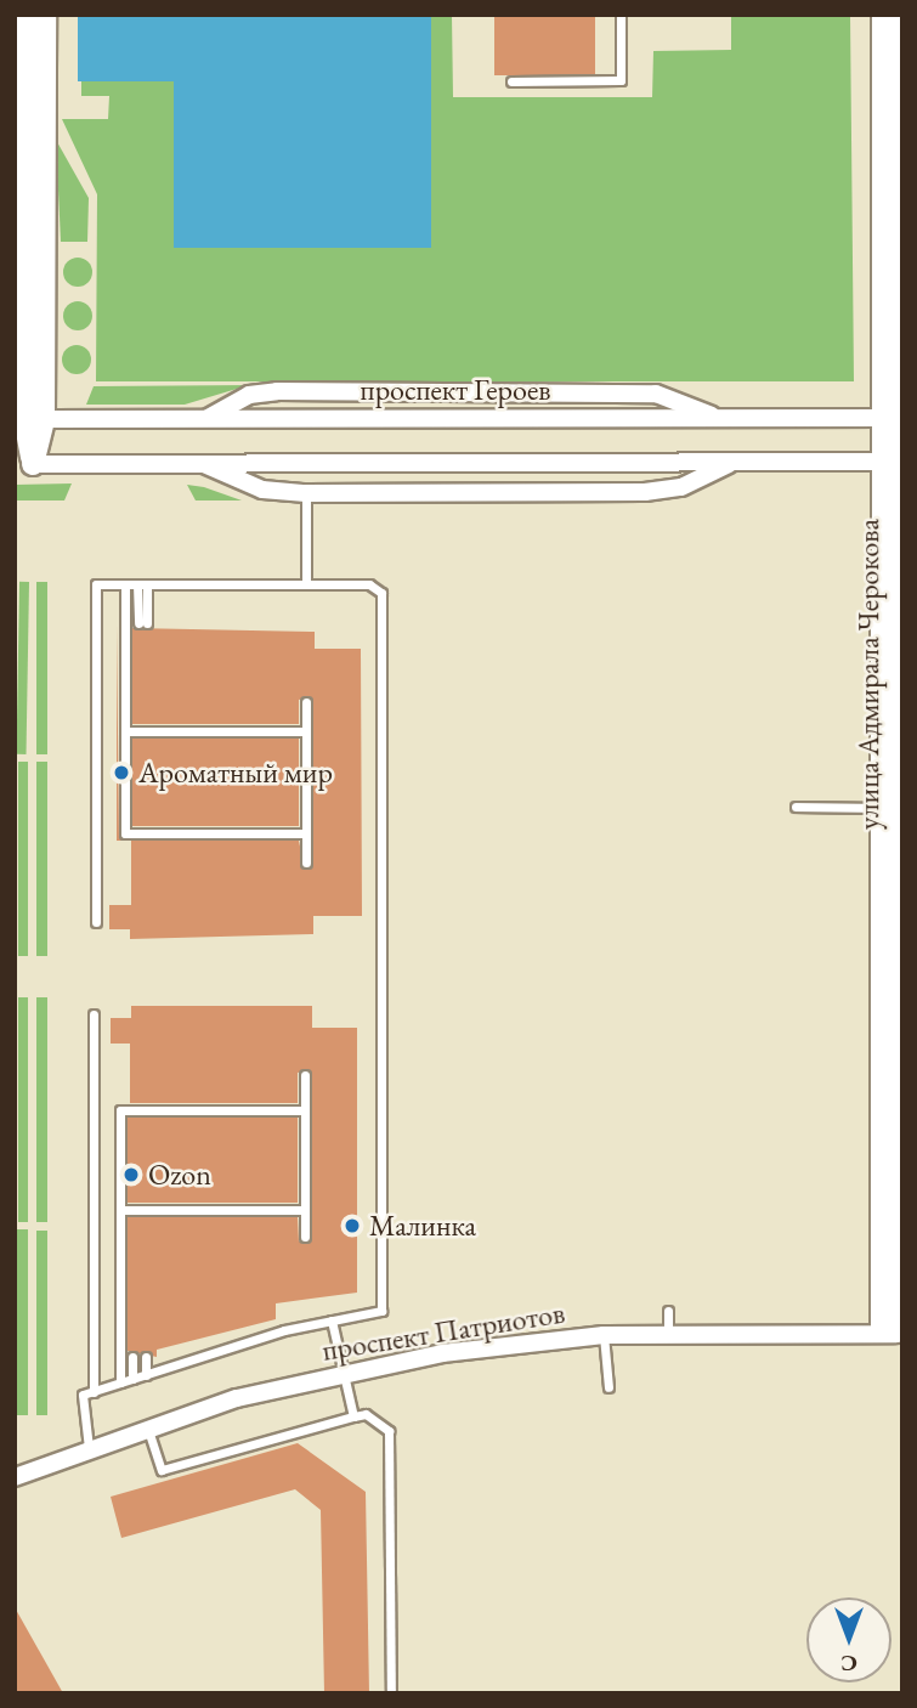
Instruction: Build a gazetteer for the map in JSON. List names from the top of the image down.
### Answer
{
  "streets": {
    "street": ["проспект Героев", "улица Адмирала Черокова", "проспект Патриотов"]
  },
  "crossings": [
    ["проспект Героев", "улица Адмирала Черокова"],
    ["улица Адмирала Черокова", "проспект Патриотов"]
  ],
  "places": ["Ароматный мир", "Ozon", "Малинка"],
  "north": "bottom"
}
